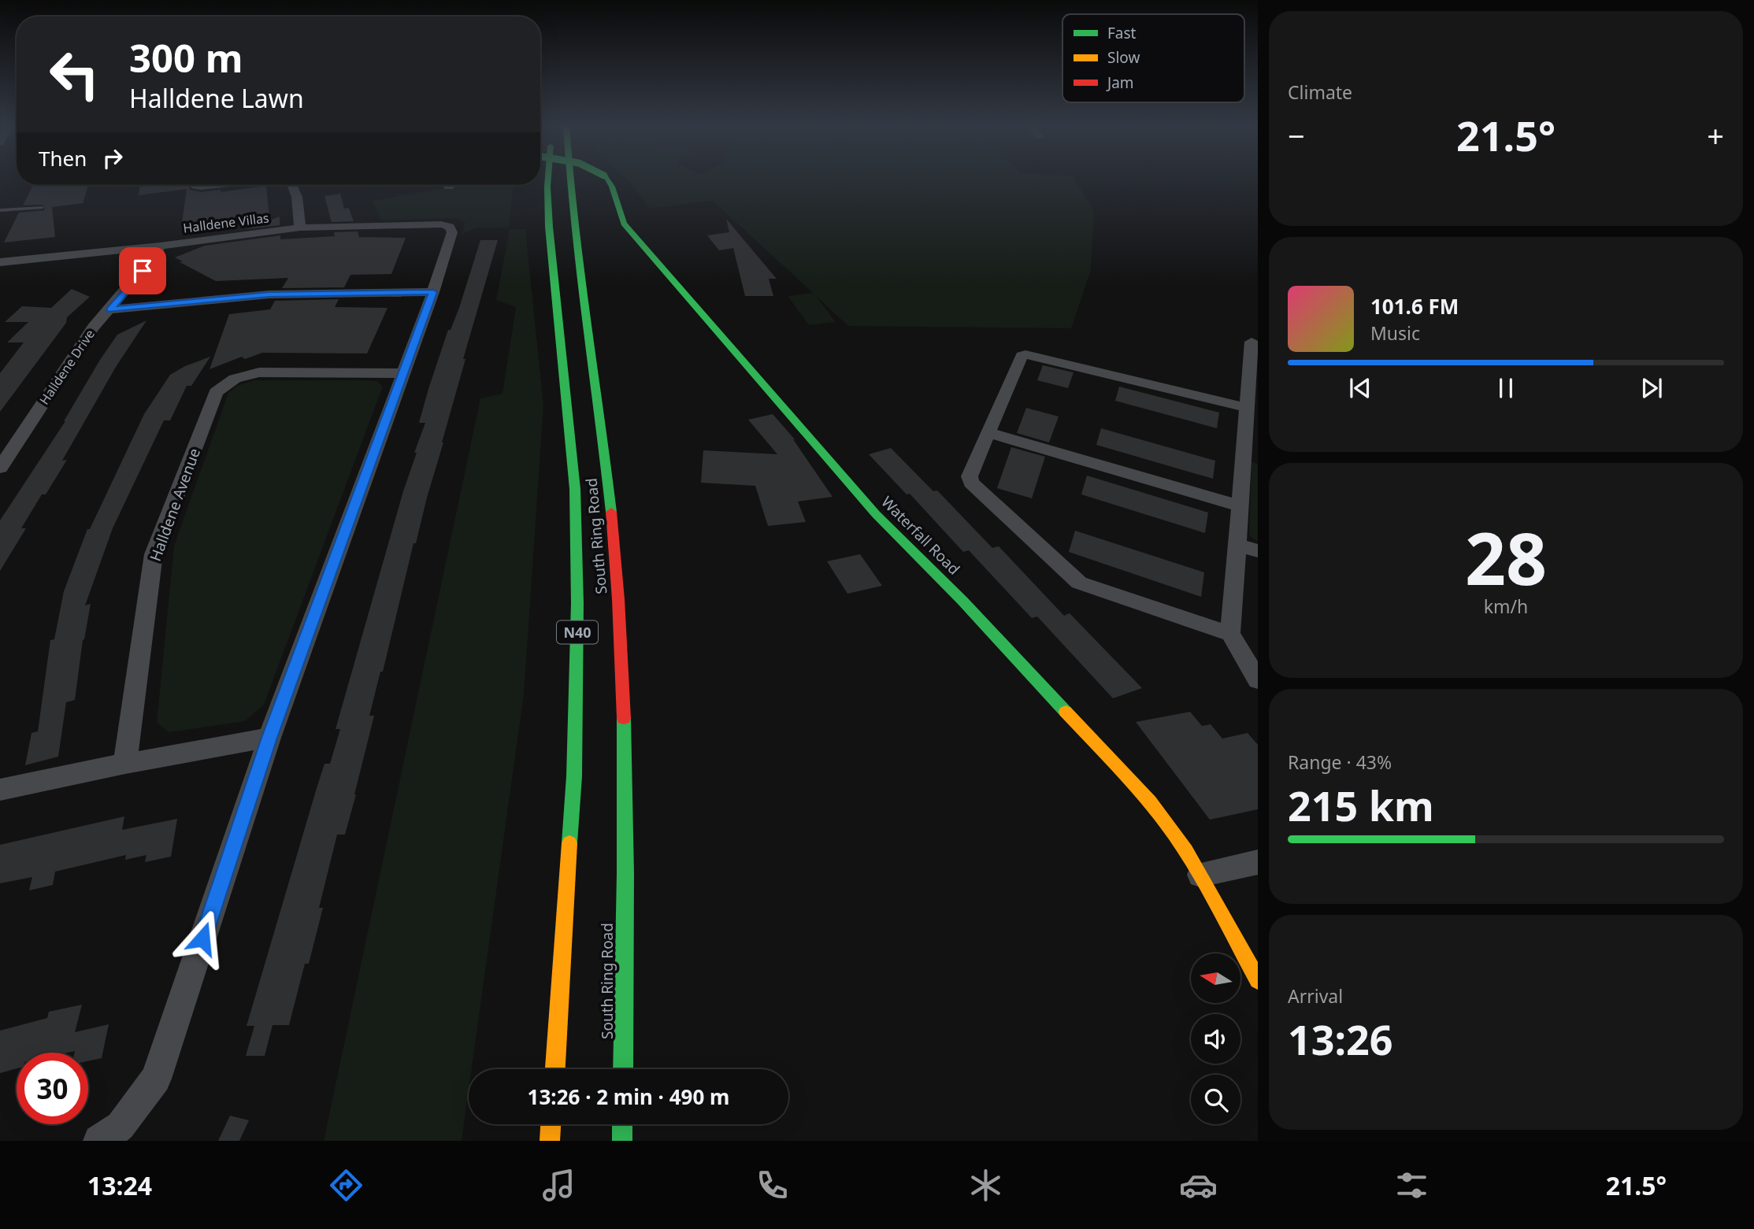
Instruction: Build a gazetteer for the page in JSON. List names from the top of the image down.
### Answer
{
  "streets": {
    "main road": ["Waterfall Road", "South Ring Road", "N40"],
    "street": ["Halldene Villas", "Halldene Drive", "Halldene Avenue"]
  },
  "crossings": [
    ["Halldene Villas", "Halldene Drive"]
  ],
  "legend": ["Fast", "Slow", "Jam"],
  "north": "left",
  "page": {
    "tile": [
      "Climate",
      ["28", "km/h"],
      ["Range · 43%", "215 km"],
      ["Arrival", "13:26"]
    ],
    "turn": ["300 m", "Halldene Lawn"],
    "heat": ["−", "21.5°", "+"],
    "then": "Then",
    "song": ["101.6 FM", "Music"],
    "limit": "30",
    "trip": "13:26 · 2 min · 490 m",
    "tabs": ["13:24", "21.5°"]
  }
}
